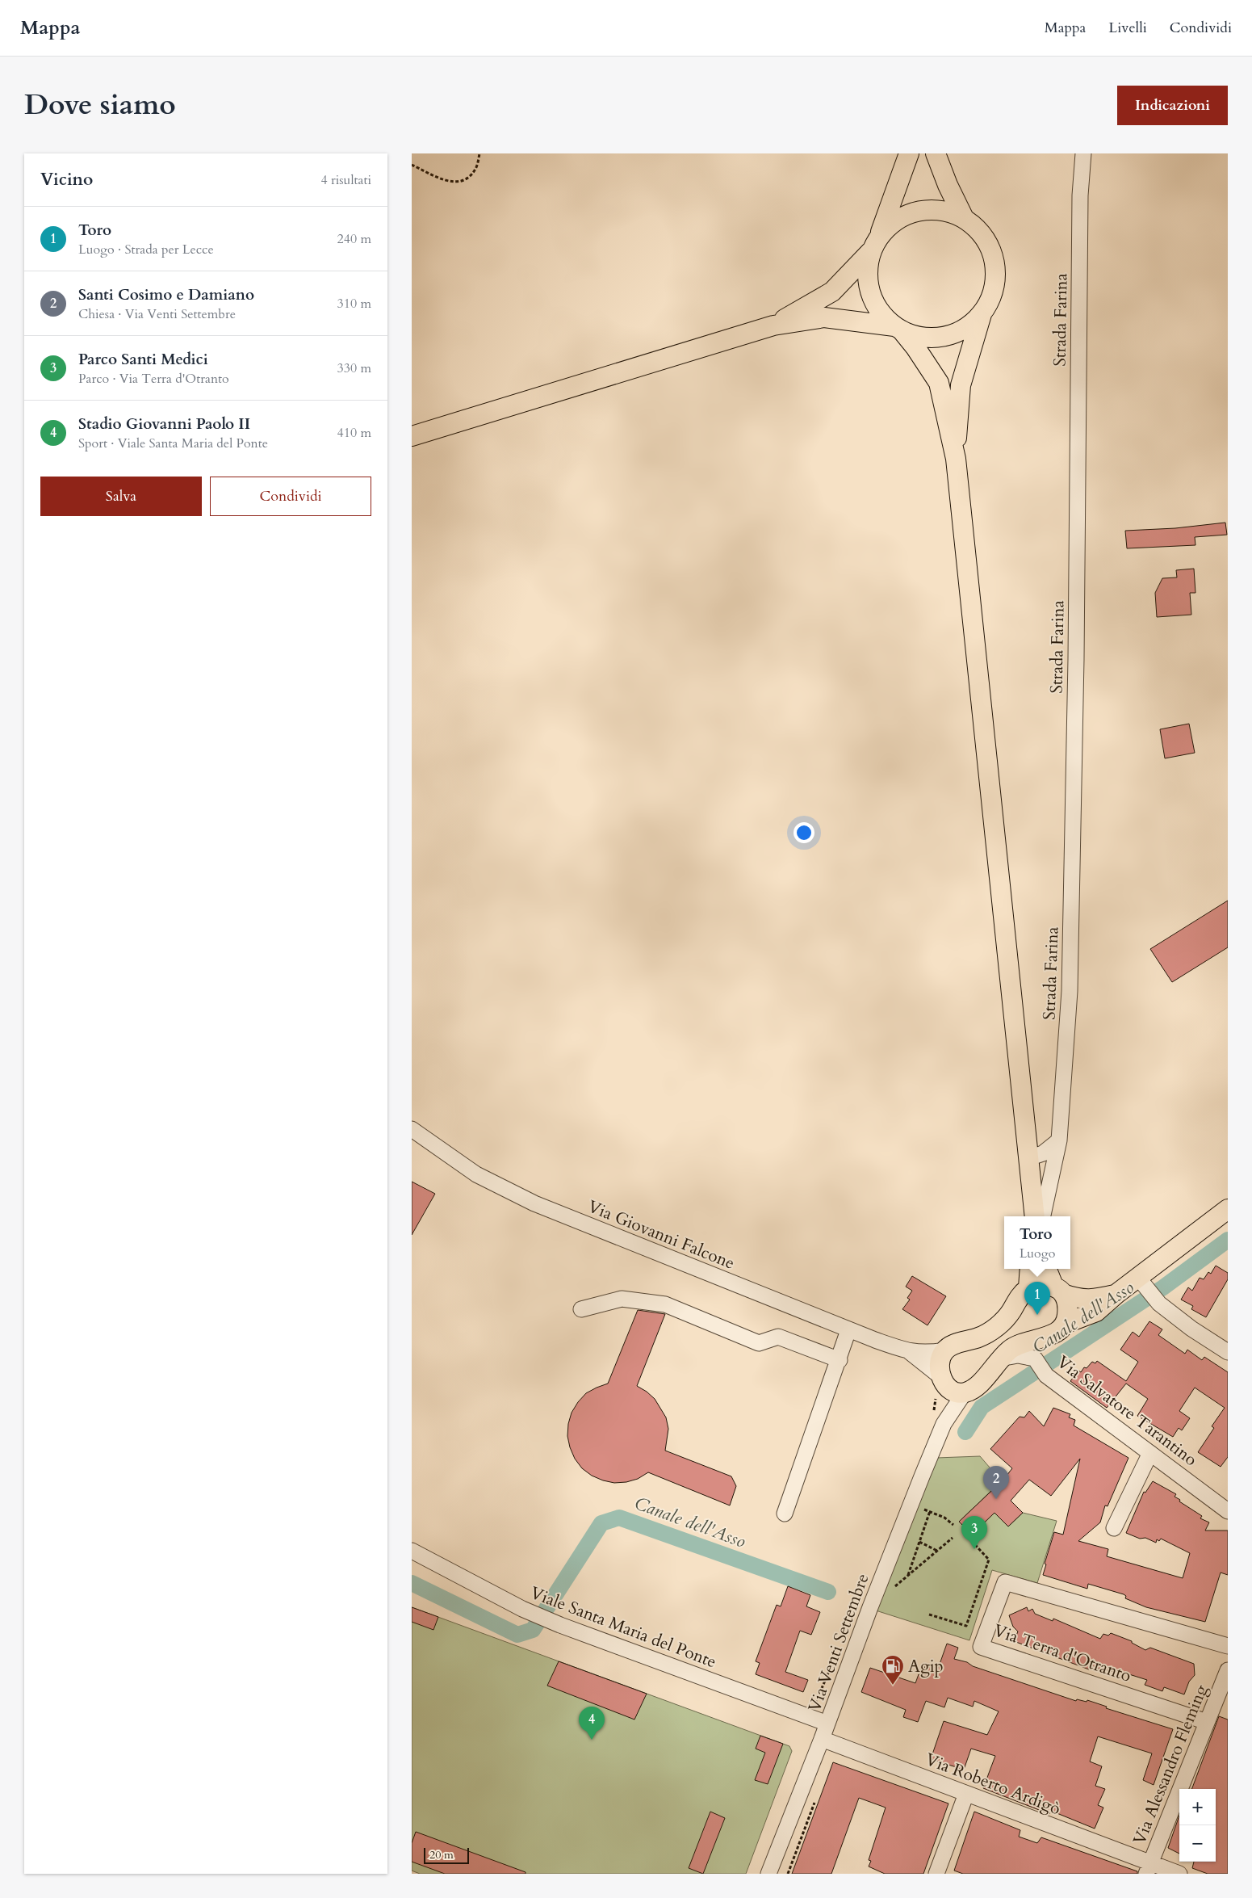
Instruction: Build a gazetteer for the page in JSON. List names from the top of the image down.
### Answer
{
  "streets": {
    "street": [
      "Strada Farina",
      "Via Giovanni Falcone",
      "Via Salvatore Tarantino",
      "Viale Santa Maria del Ponte",
      "Via Venti Settembre",
      "Via Terra d'Otranto",
      "Via Alessandro Fleming",
      "Via Roberto Ardigò"
    ]
  },
  "crossings": [
    ["Via Giovanni Falcone", "Via Venti Settembre"],
    ["Viale Santa Maria del Ponte", "Via Venti Settembre"],
    ["Via Venti Settembre", "Via Roberto Ardigò"],
    ["Via Terra d'Otranto", "Via Alessandro Fleming"],
    ["Via Alessandro Fleming", "Via Roberto Ardigò"]
  ],
  "water": ["Canale dell'Asso"],
  "places": {
    "fuel station": ["Agip"]
  },
  "scale_bar": "20 m",
  "page": {
    "header": "Mappa",
    "nav": ["Mappa", "Livelli", "Condividi"],
    "title": "Dove siamo",
    "buttons": [
      "Indicazioni",
      ["Salva", "Condividi"]
    ],
    "heading": ["Vicino", "4 risultati"],
    "list": [
      {
        "mark": "1",
        "name": "Toro",
        "note": "Luogo · Strada per Lecce",
        "value": "240 m"
      },
      {
        "mark": "2",
        "name": "Santi Cosimo e Damiano",
        "note": "Chiesa · Via Venti Settembre",
        "value": "310 m"
      },
      {
        "mark": "3",
        "name": "Parco Santi Medici",
        "note": "Parco · Via Terra d'Otranto",
        "value": "330 m"
      },
      {
        "mark": "4",
        "name": "Stadio Giovanni Paolo II",
        "note": "Sport · Viale Santa Maria del Ponte",
        "value": "410 m"
      }
    ],
    "popup": ["Toro", "Luogo"],
    "pins": [
      "1",
      "2",
      "3",
      "4"
    ],
    "map_buttons": ["+", "−"],
    "scale": "20 m"
  }
}
